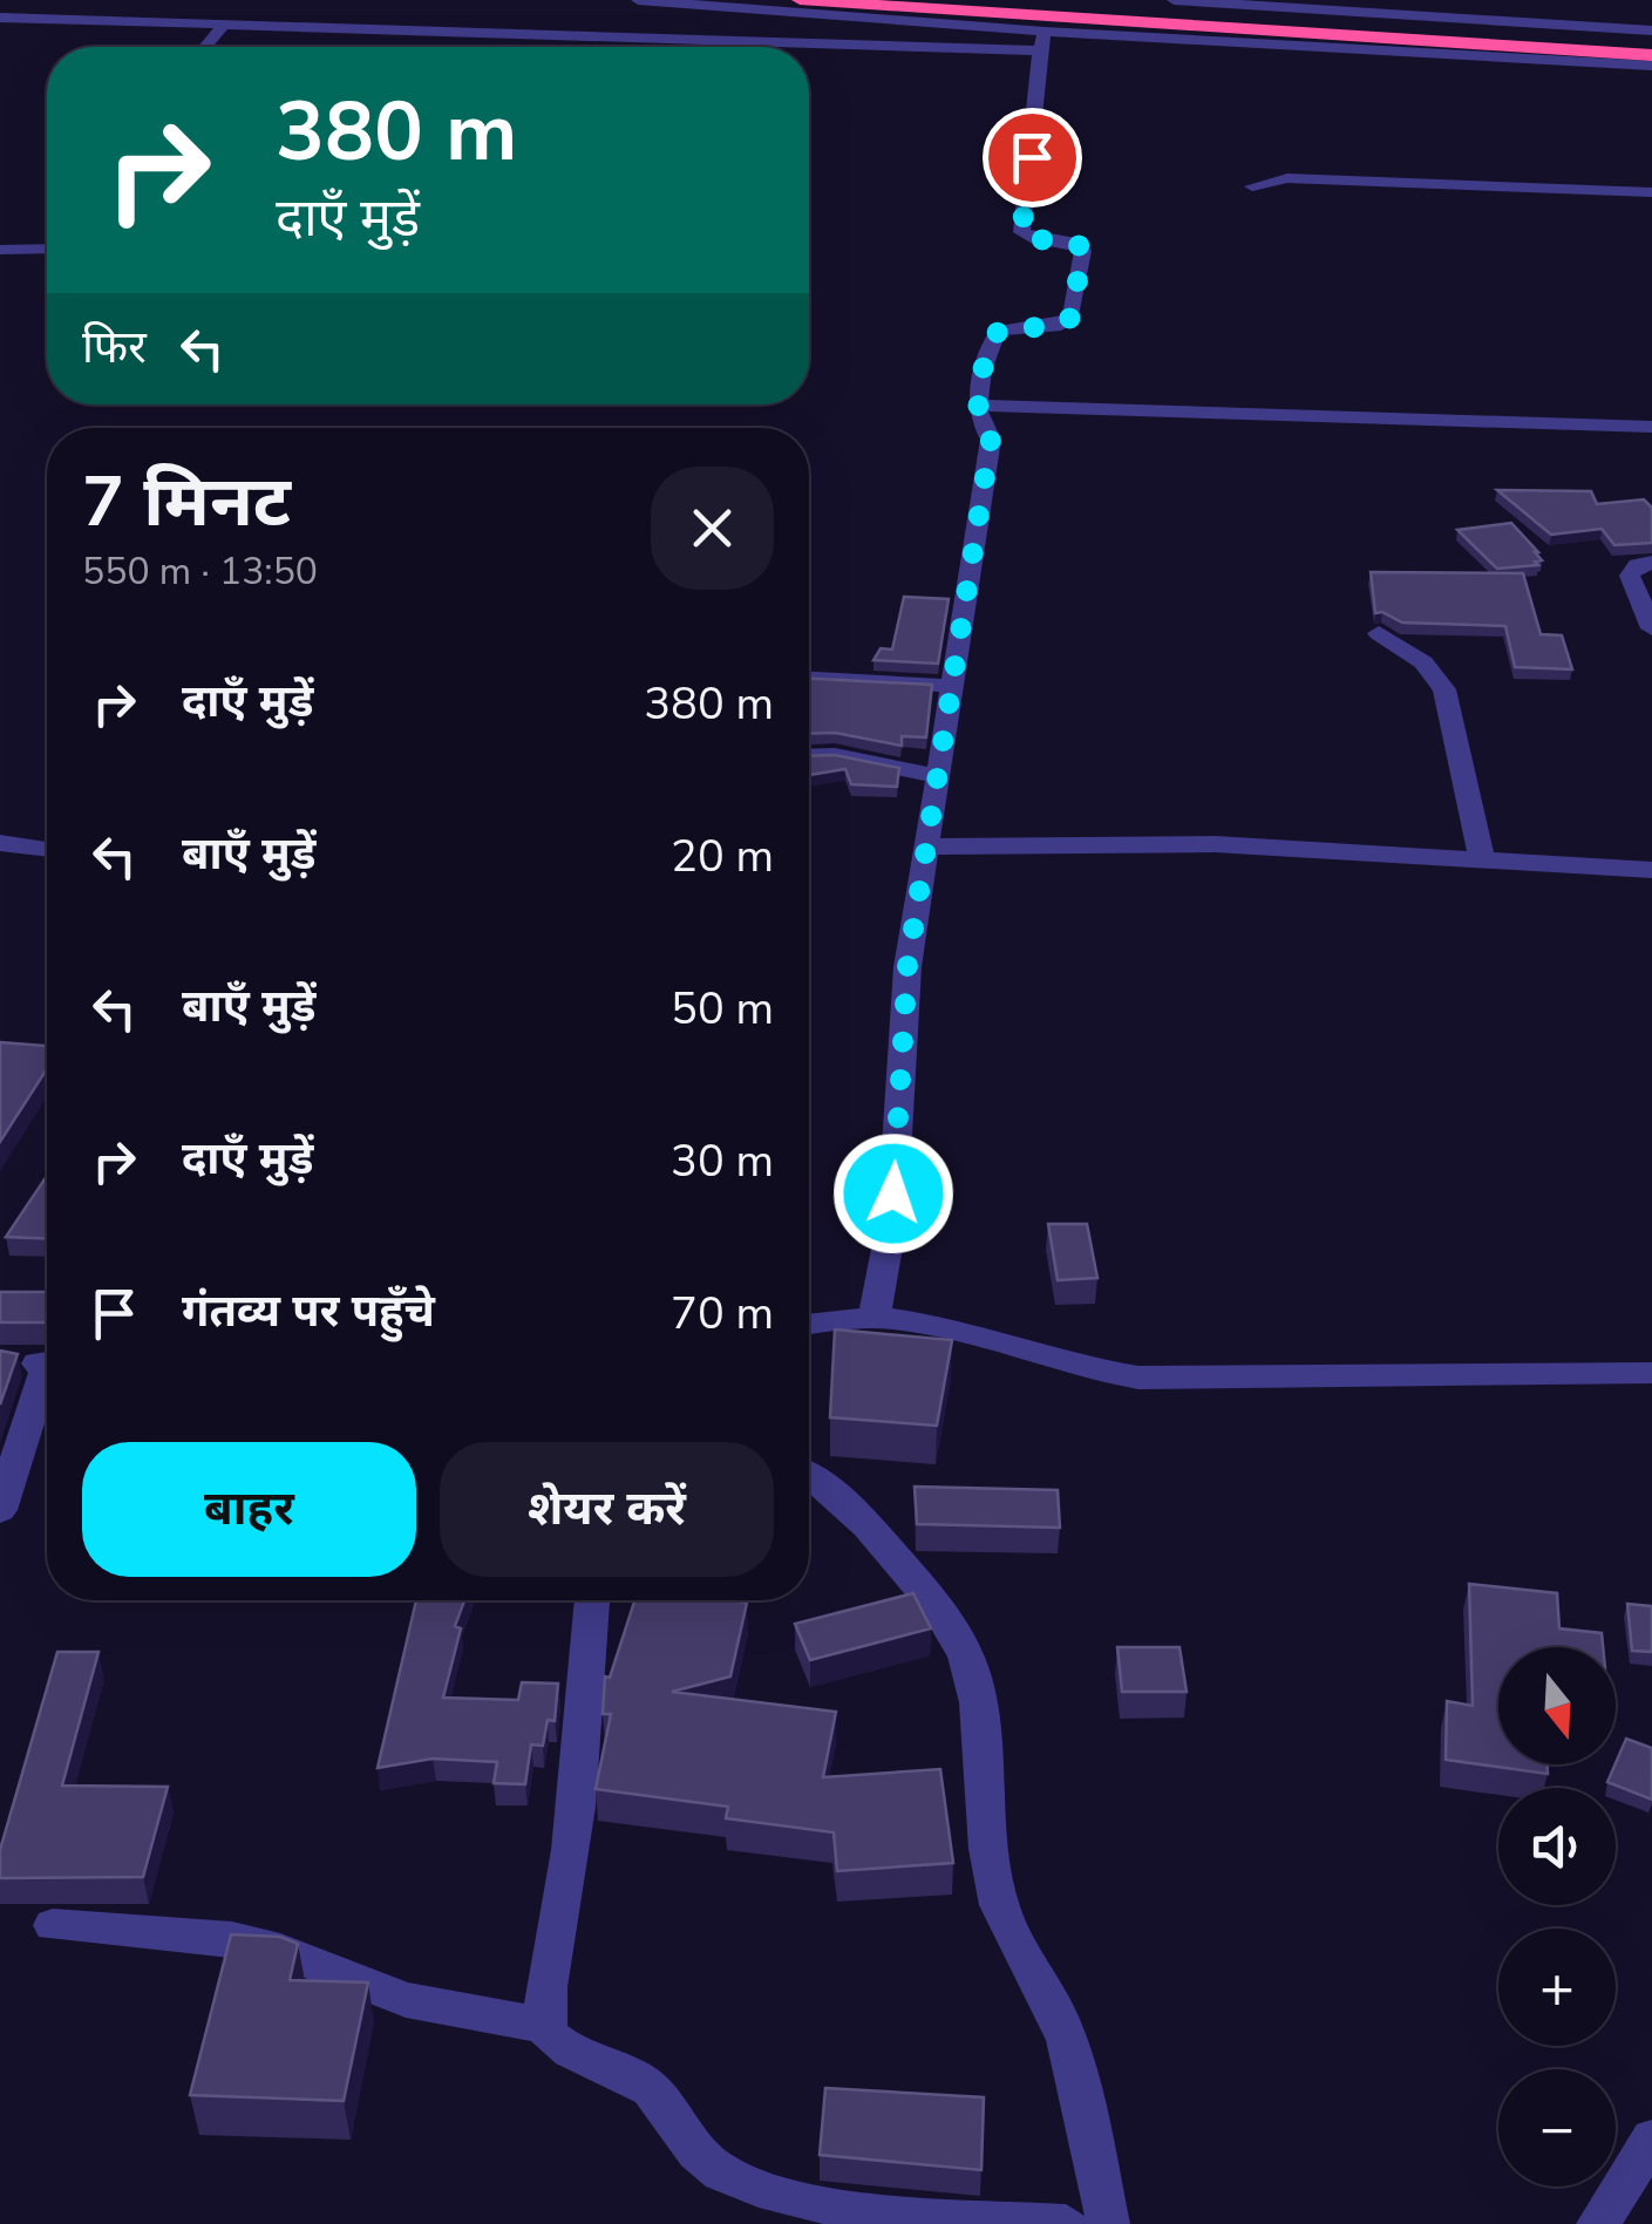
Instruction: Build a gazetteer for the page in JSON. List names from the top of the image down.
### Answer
{
  "north": "bottom",
  "page": {
    "turn": ["380 m", "दाएँ मुड़ें"],
    "then": "फिर",
    "heading": ["7 मिनट", "550 m · 13:50"],
    "list": [
      {
        "name": "दाएँ मुड़ें",
        "value": "380 m"
      },
      {
        "name": "बाएँ मुड़ें",
        "value": "20 m"
      },
      {
        "name": "बाएँ मुड़ें",
        "value": "50 m"
      },
      {
        "name": "दाएँ मुड़ें",
        "value": "30 m"
      },
      {
        "name": "गंतव्य पर पहुँचे",
        "value": "70 m"
      }
    ],
    "buttons": ["बाहर", "शेयर करें"],
    "map_buttons": ["+", "−"]
  }
}
